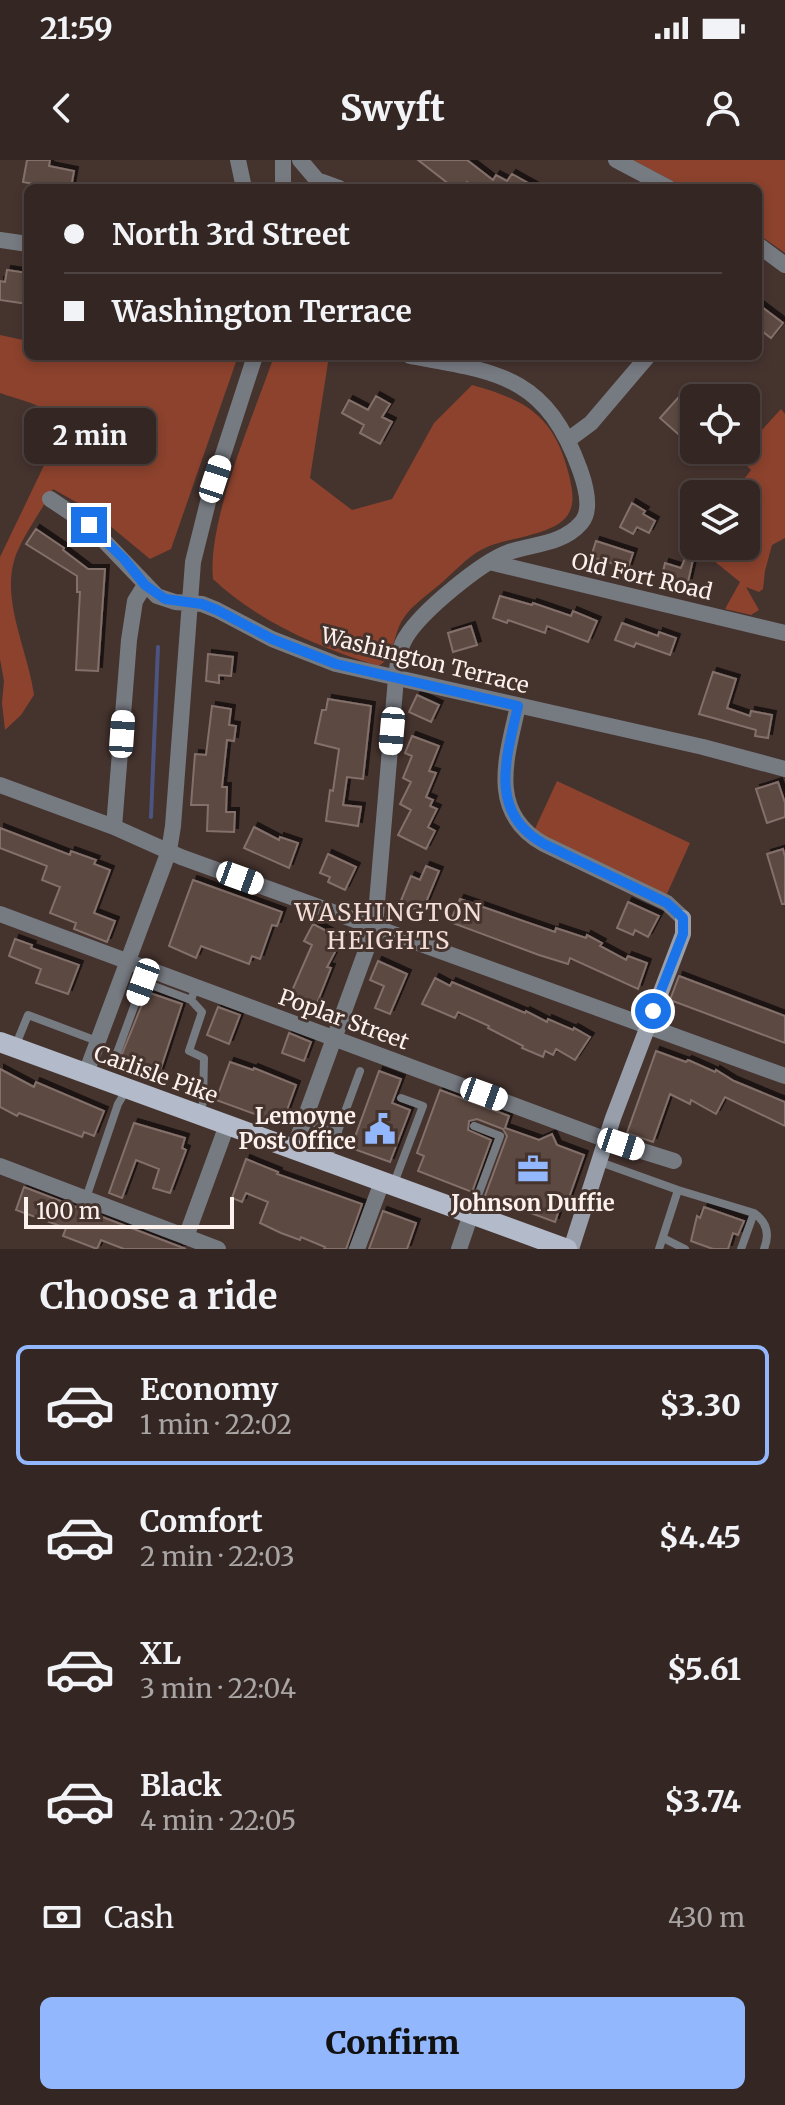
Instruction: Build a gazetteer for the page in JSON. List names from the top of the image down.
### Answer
{
  "streets": {
    "main road": ["Carlisle Pike"],
    "street": ["Old Fort Road", "Washington Terrace", "Poplar Street"]
  },
  "districts": ["WASHINGTON HEIGHTS"],
  "places": {
    "public building": ["Lemoyne Post Office"],
    "office": ["Johnson Duffie"]
  },
  "scale_bar": "100 m",
  "page": {
    "status": "21:59",
    "header": "Swyft",
    "banner": ["North 3rd Street", "Washington Terrace"],
    "bubble": "2 min",
    "scale": "100 m",
    "heading": "Choose a ride",
    "list": [
      {
        "name": "Economy",
        "note": "1 min · 22:02",
        "value": "$3.30"
      },
      {
        "name": "Comfort",
        "note": "2 min · 22:03",
        "value": "$4.45"
      },
      {
        "name": "XL",
        "note": "3 min · 22:04",
        "value": "$5.61"
      },
      {
        "name": "Black",
        "note": "4 min · 22:05",
        "value": "$3.74"
      }
    ],
    "pay": ["Cash", "430 m"],
    "buttons": "Confirm"
  }
}
